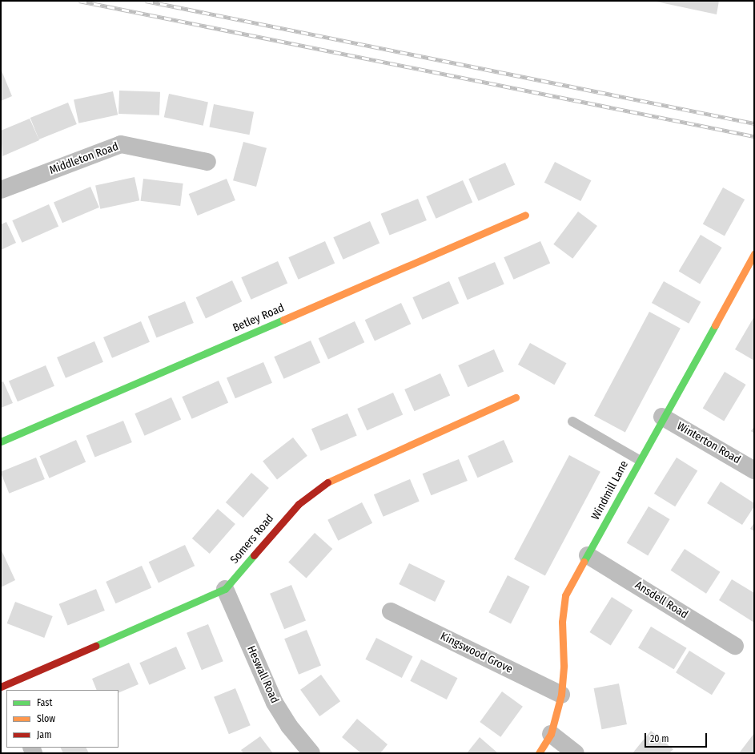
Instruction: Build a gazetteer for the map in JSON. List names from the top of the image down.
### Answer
{
  "streets": {
    "street": [
      "Middleton Road",
      "Betley Road",
      "Winterton Road",
      "Windmill Lane",
      "Somers Road",
      "Ansdell Road",
      "Kingswood Grove",
      "Heswall Road"
    ]
  },
  "crossings": [
    ["Winterton Road", "Windmill Lane"],
    ["Windmill Lane", "Ansdell Road"],
    ["Windmill Lane", "Kingswood Grove"],
    ["Somers Road", "Heswall Road"]
  ],
  "legend": ["Fast", "Slow", "Jam"],
  "scale_bar": "20 m"
}
